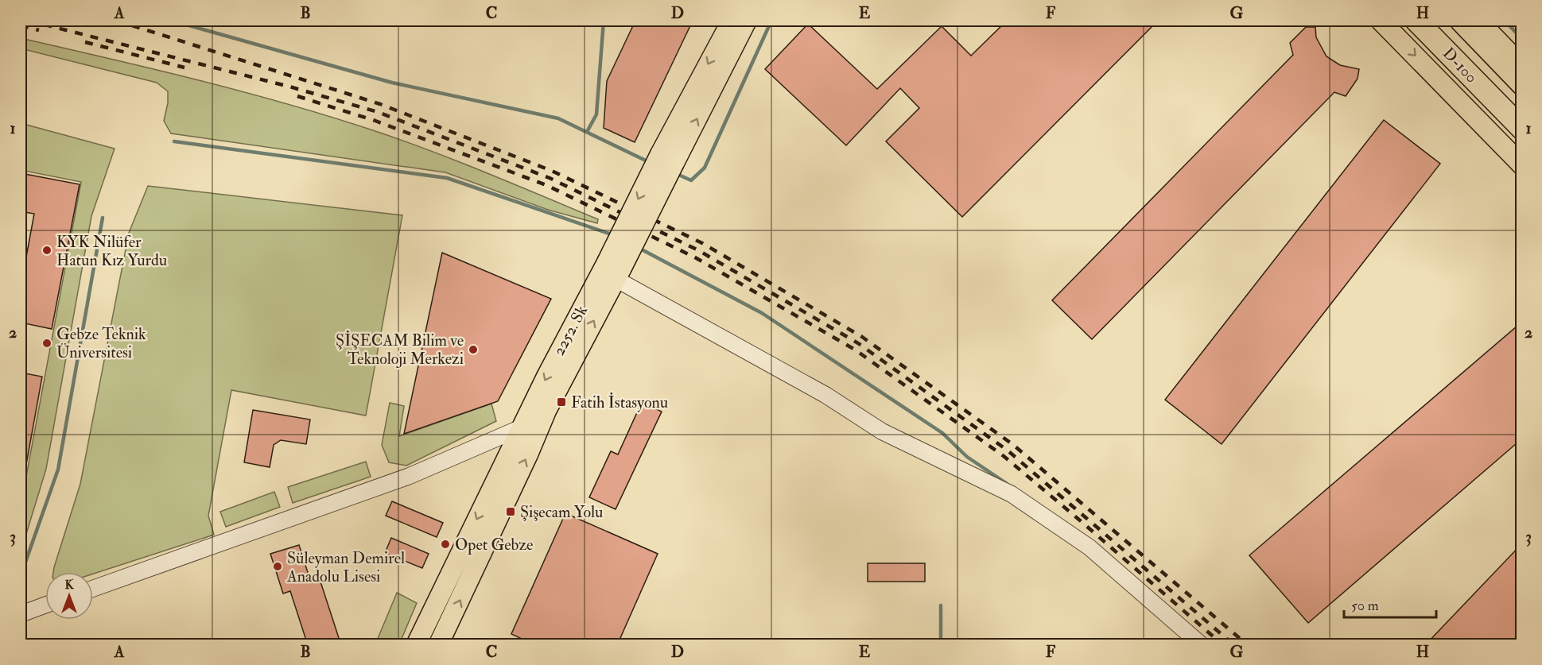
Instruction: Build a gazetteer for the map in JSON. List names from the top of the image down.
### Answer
{
  "streets": {
    "highway": ["D-100"],
    "main road": ["2252. Sk"]
  },
  "places": {
    "other": [
      "KYK Nilüfer Hatun Kız Yurdu",
      "Gebze Teknik Üniversitesi",
      "ŞİŞECAM Bilim ve Teknoloji Merkezi",
      "Opet Gebze",
      "Süleyman Demirel Anadolu Lisesi"
    ],
    "transit": ["Fatih İstasyonu", "Şişecam Yolu"]
  },
  "scale_bar": "50 m",
  "north": "top",
  "grid": {
    "columns": [
      "A",
      "B",
      "C",
      "D",
      "E",
      "F",
      "G",
      "H"
    ],
    "rows": ["1", "2", "3"]
  }
}
